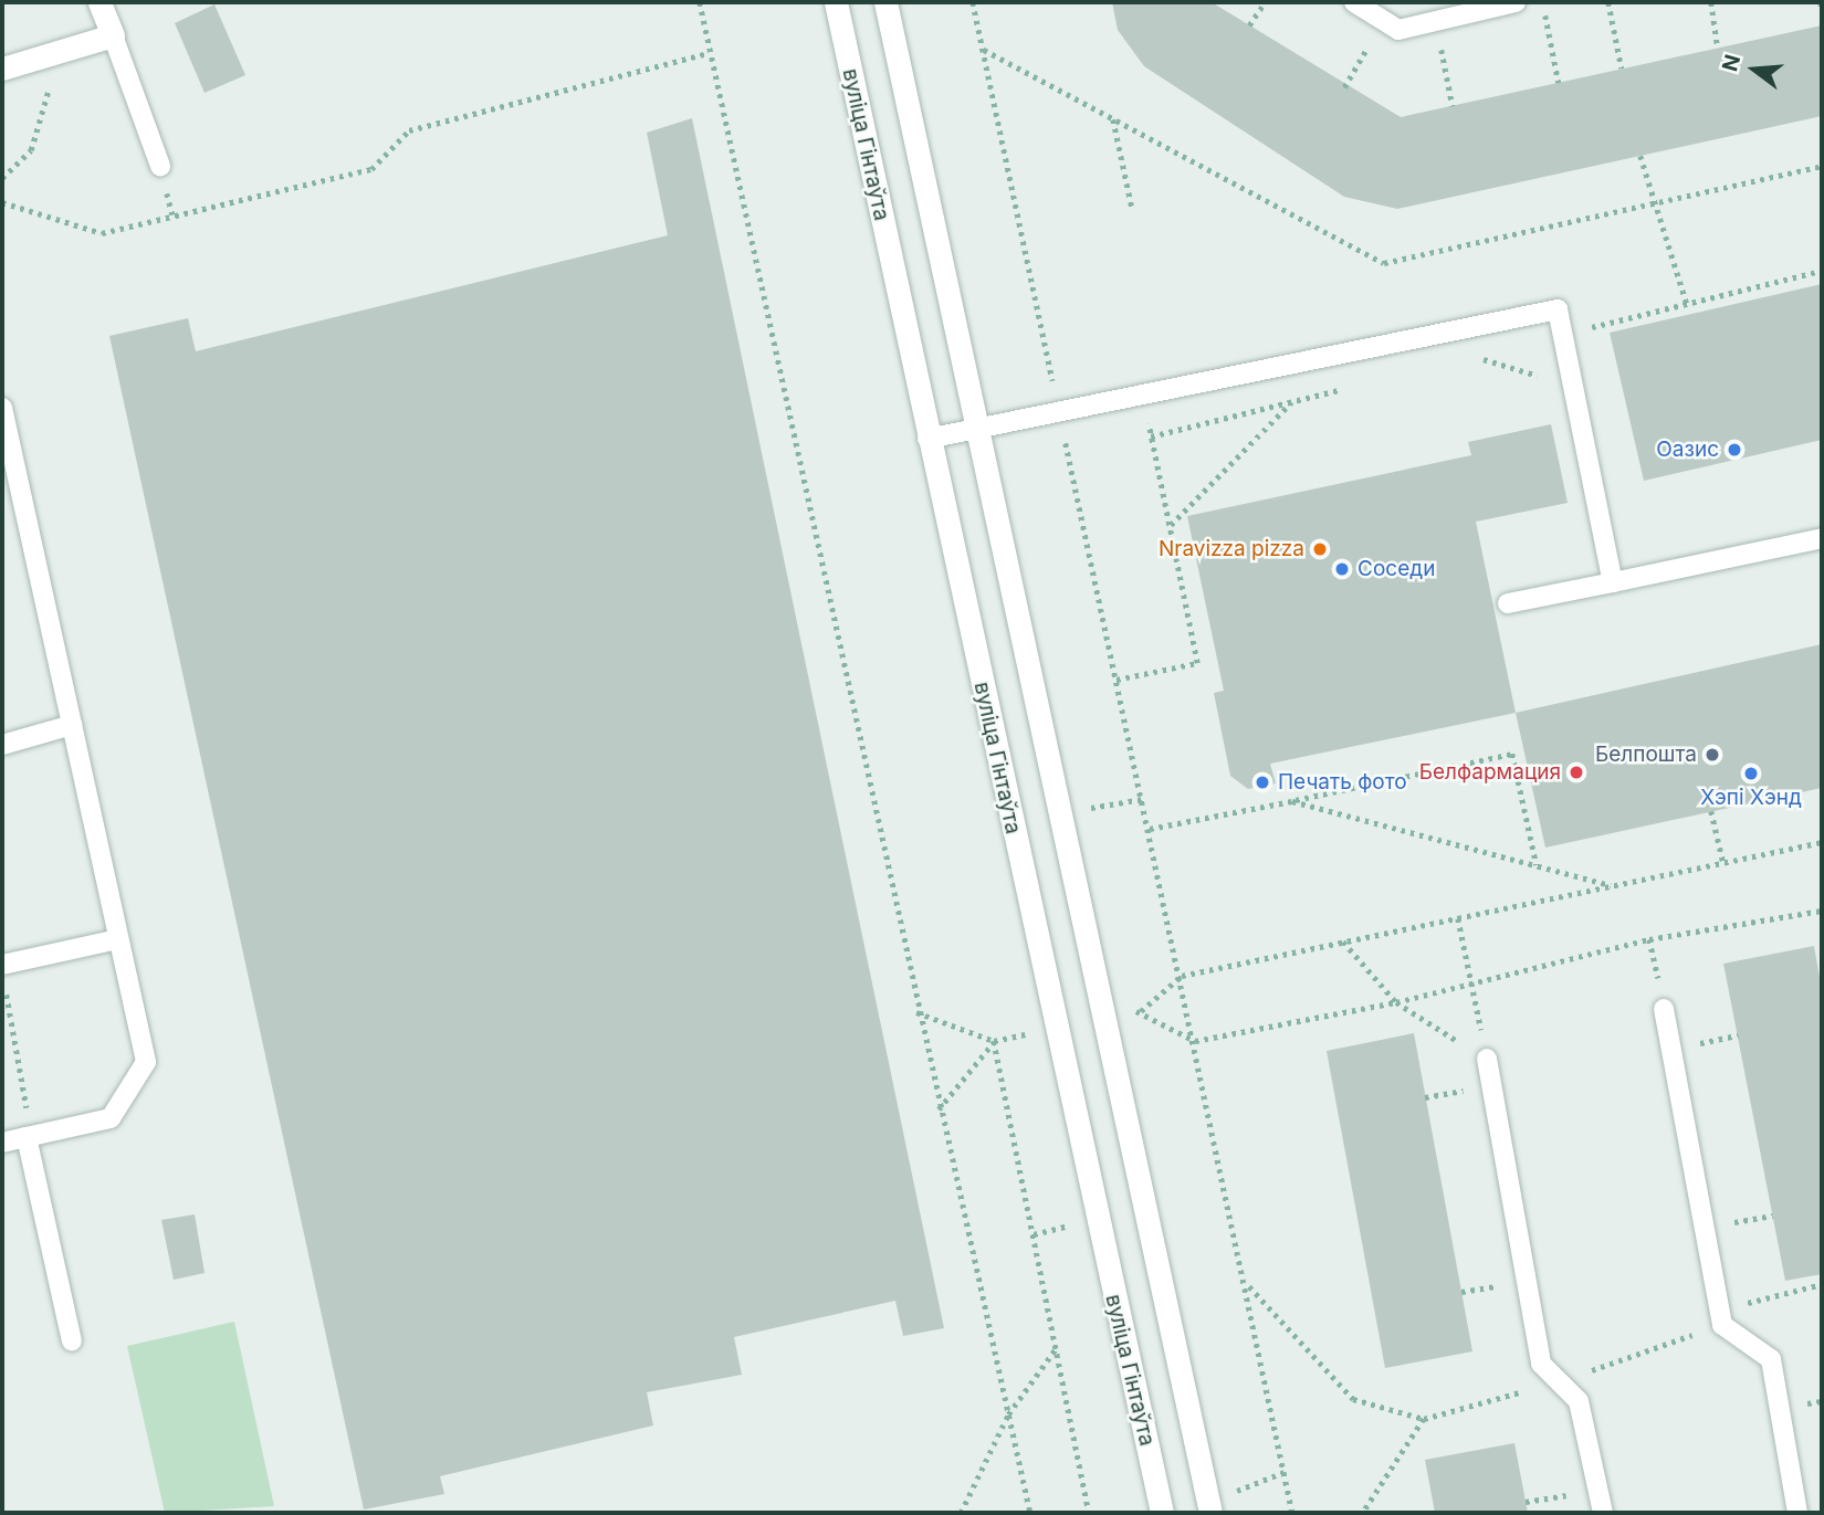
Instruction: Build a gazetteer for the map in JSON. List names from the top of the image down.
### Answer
{
  "streets": {
    "main road": ["вуліца Гінтаўта"]
  },
  "places": [
    "Оазис",
    "Nravizza pizza",
    "Соседи",
    "Белпошта",
    "Белфармация",
    "Хэпі Хэнд",
    "Печать фото"
  ],
  "north": "left"
}
